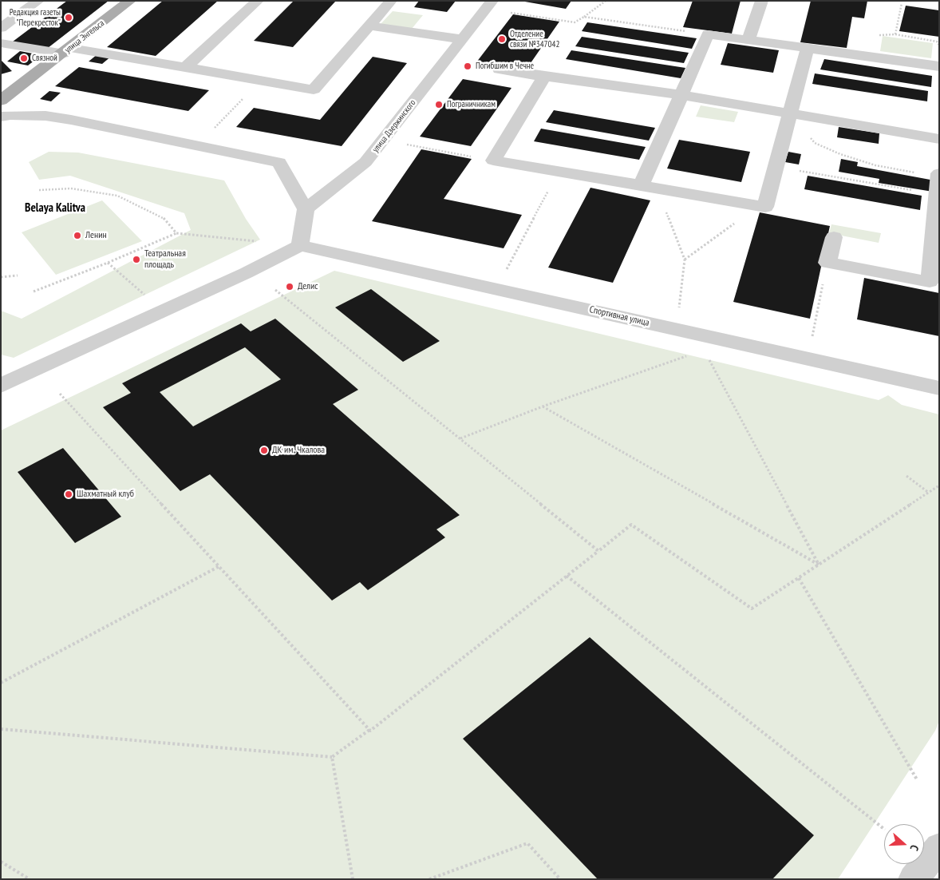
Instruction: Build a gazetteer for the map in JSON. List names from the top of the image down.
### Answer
{
  "streets": {
    "main road": ["улица Энгельса"],
    "street": ["улица Дзержинского", "Спортивная улица"]
  },
  "districts": ["Belaya Kalitva"],
  "places": [
    "Редакция газеты \"Перекресток\"",
    "Отделение связи №347042",
    "Связной",
    "Погибшим в Чечне",
    "Пограничникам",
    "Ленин",
    "Театральная площадь",
    "Делис",
    "ДК им. Чкалова",
    "Шахматный клуб"
  ],
  "north": "right"
}
